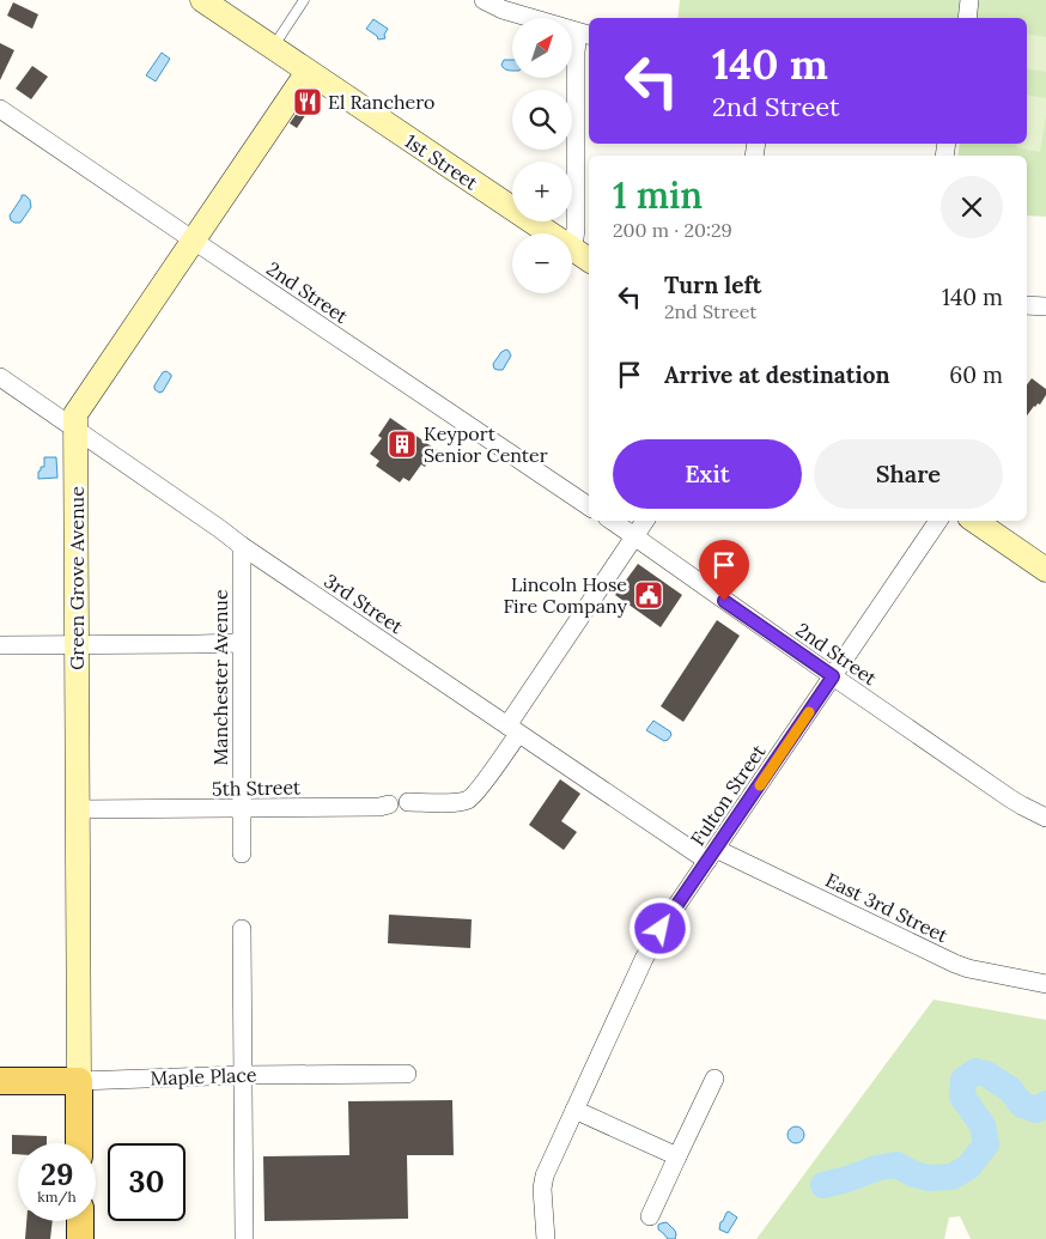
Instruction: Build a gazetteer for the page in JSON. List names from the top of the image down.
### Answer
{
  "streets": {
    "main road": ["Green Grove Avenue", "Maple Place"],
    "street": [
      "1st Street",
      "2nd Street",
      "3rd Street",
      "Manchester Avenue",
      "5th Street",
      "Fulton Street",
      "East 3rd Street"
    ]
  },
  "crossings": [
    ["1st Street", "Green Grove Avenue"],
    ["2nd Street", "Green Grove Avenue"],
    ["2nd Street", "5th Street"],
    ["2nd Street", "Fulton Street"],
    ["Green Grove Avenue", "3rd Street"],
    ["Green Grove Avenue", "5th Street"],
    ["Green Grove Avenue", "Maple Place"],
    ["3rd Street", "Manchester Avenue"],
    ["3rd Street", "5th Street"],
    ["3rd Street", "Fulton Street"],
    ["3rd Street", "East 3rd Street"],
    ["Manchester Avenue", "5th Street"],
    ["Fulton Street", "East 3rd Street"]
  ],
  "places": {
    "restaurant": ["El Ranchero"],
    "building": ["Keyport Senior Center"],
    "public building": ["Lincoln Hose Fire Company"]
  },
  "north": "top right",
  "page": {
    "map_buttons": ["+", "−"],
    "turn": ["140 m", "2nd Street"],
    "heading": ["1 min", "200 m · 20:29"],
    "list": [
      {
        "name": "Turn left",
        "note": "2nd Street",
        "value": "140 m"
      },
      {
        "name": "Arrive at destination",
        "value": "60 m"
      }
    ],
    "buttons": ["Exit", "Share"],
    "speed": "29 km/h",
    "limit": "30"
  }
}
